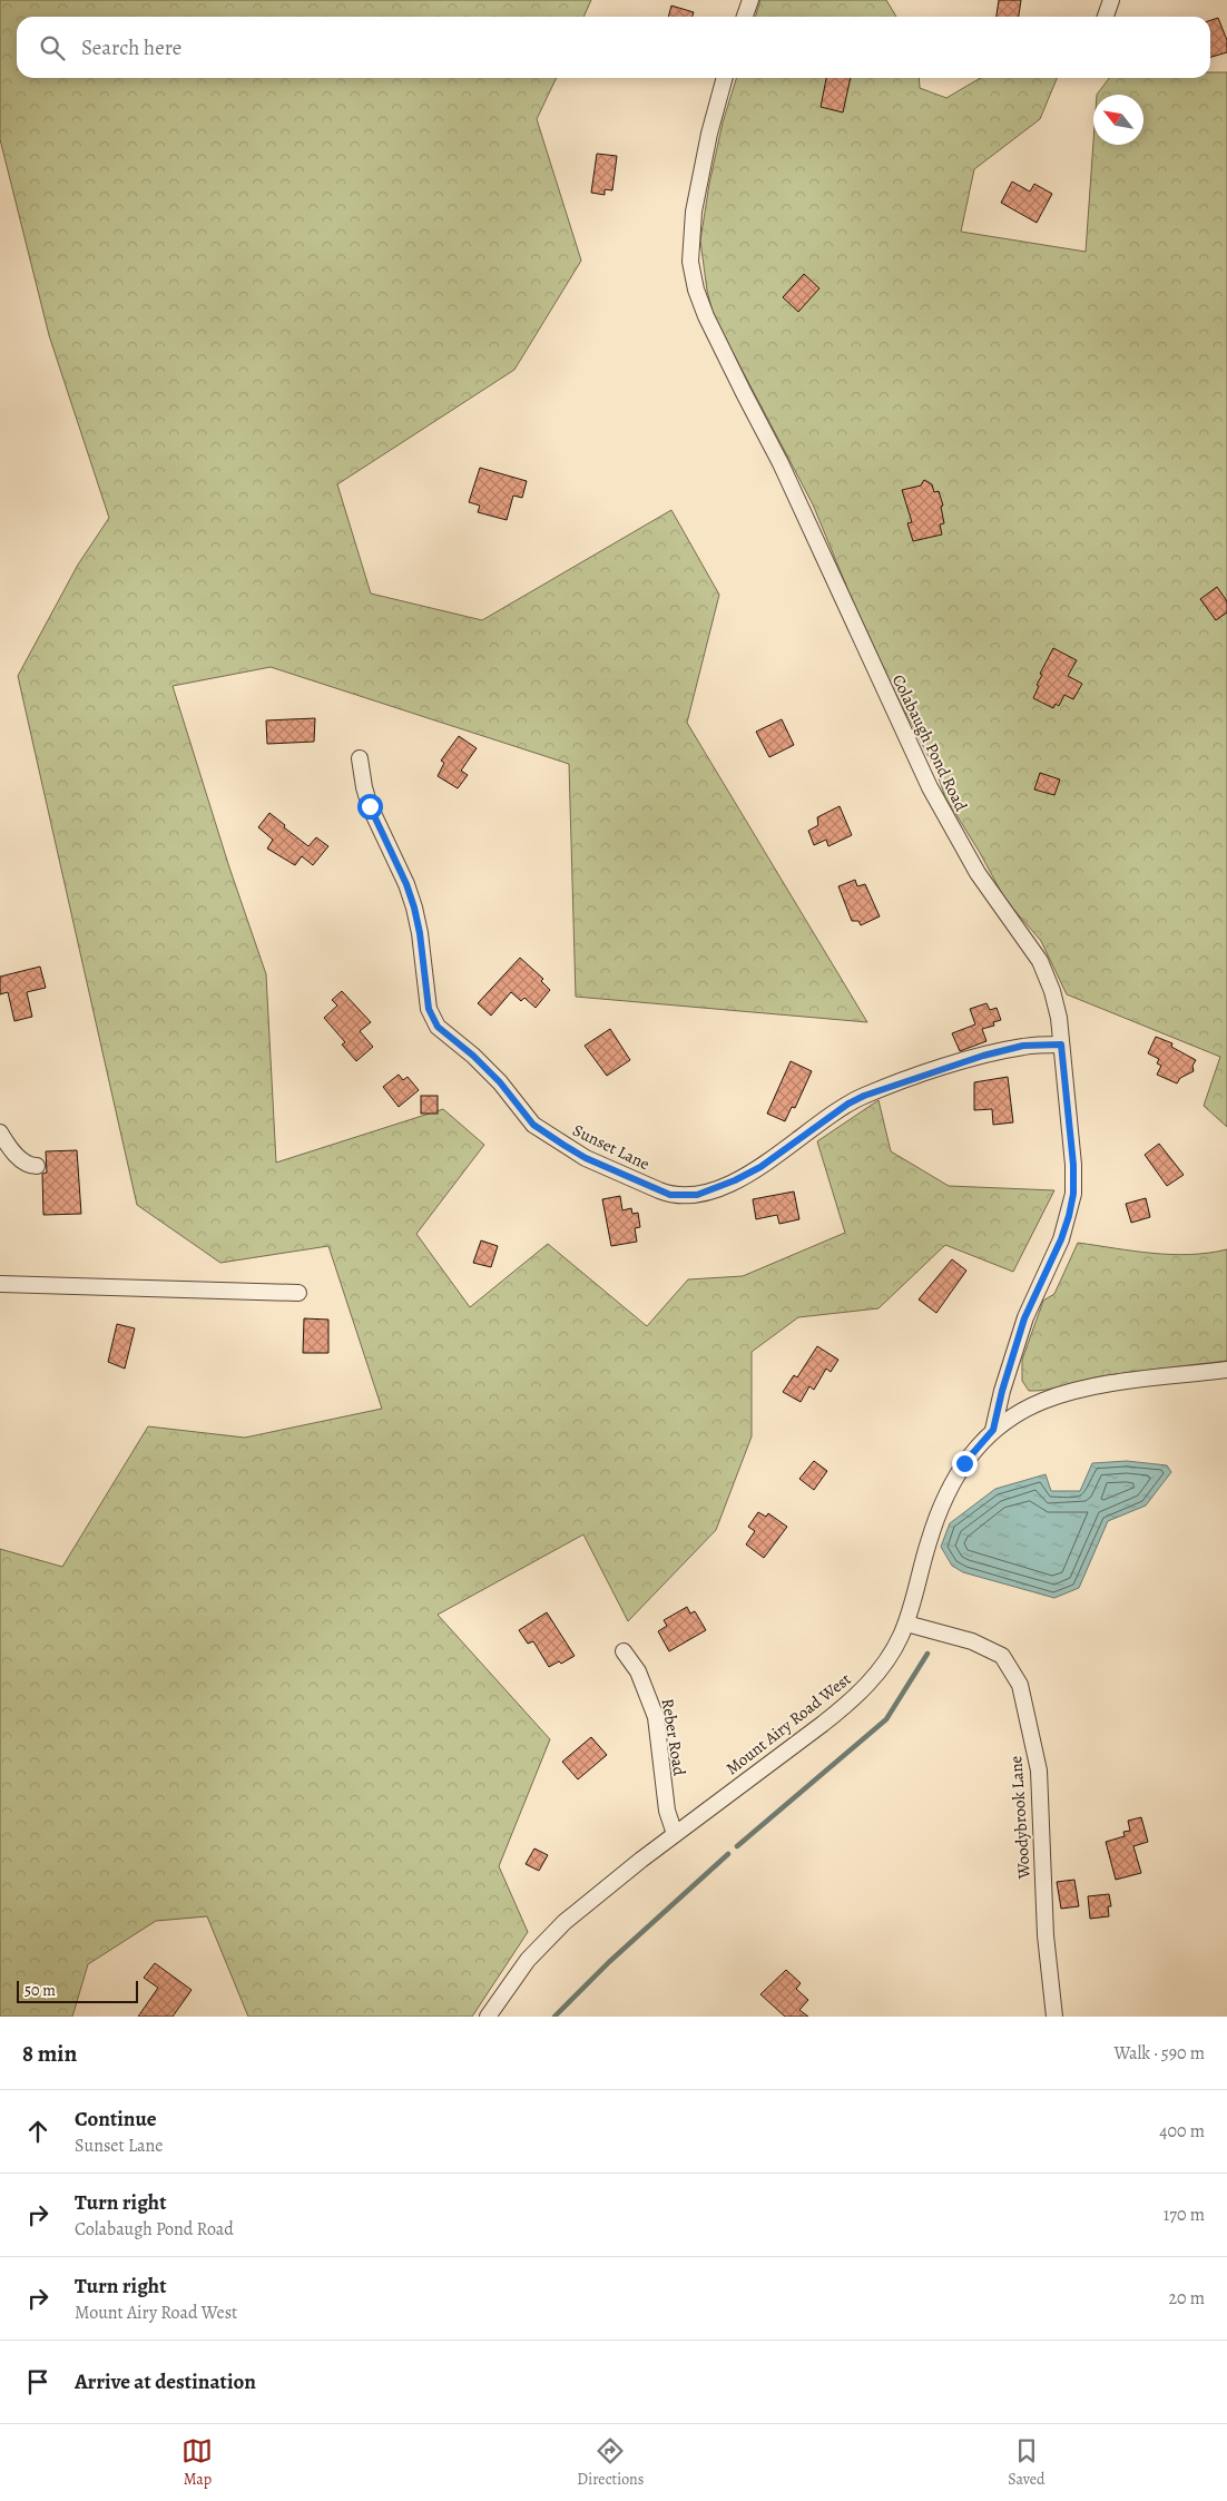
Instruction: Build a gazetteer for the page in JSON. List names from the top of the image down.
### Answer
{
  "streets": {
    "street": [
      "Colabaugh Pond Road",
      "Sunset Lane",
      "Mount Airy Road West",
      "Reber Road",
      "Woodybrook Lane"
    ]
  },
  "crossings": [
    ["Colabaugh Pond Road", "Sunset Lane"],
    ["Colabaugh Pond Road", "Mount Airy Road West"],
    ["Mount Airy Road West", "Reber Road"],
    ["Mount Airy Road West", "Woodybrook Lane"]
  ],
  "scale_bar": "50 m",
  "north": "top left",
  "page": {
    "search": "Search here",
    "scale": "50 m",
    "heading": ["8 min", "Walk · 590 m"],
    "list": [
      ["Continue", "Sunset Lane", "400 m"],
      ["Turn right", "Colabaugh Pond Road", "170 m"],
      ["Turn right", "Mount Airy Road West", "20 m"],
      "Arrive at destination"
    ],
    "nav": ["Map", "Directions", "Saved"]
  }
}
